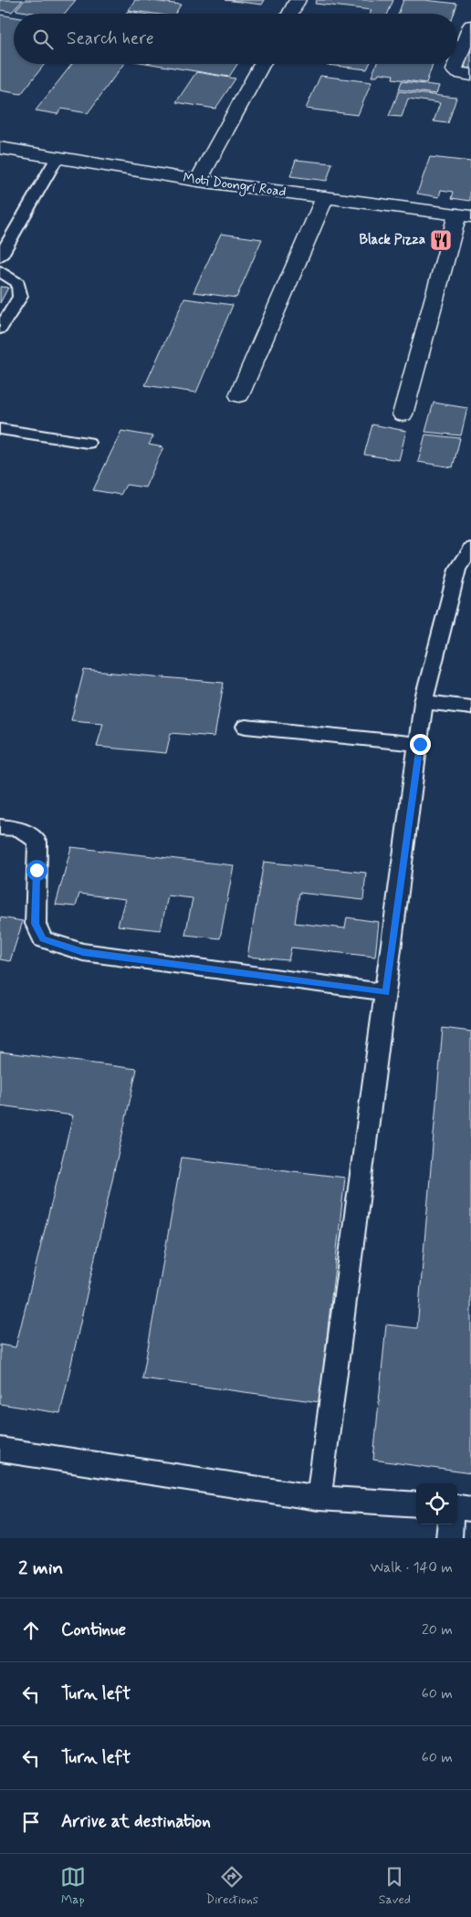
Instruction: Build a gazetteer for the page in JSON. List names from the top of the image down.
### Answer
{
  "streets": {
    "street": ["Moti Doongri Road"]
  },
  "places": {
    "restaurant": ["Black Pizza"]
  },
  "page": {
    "search": "Search here",
    "heading": ["2 min", "Walk · 140 m"],
    "list": [
      ["Continue", "20 m"],
      ["Turn left", "60 m"],
      ["Turn left", "60 m"],
      "Arrive at destination"
    ],
    "nav": ["Map", "Directions", "Saved"]
  }
}
